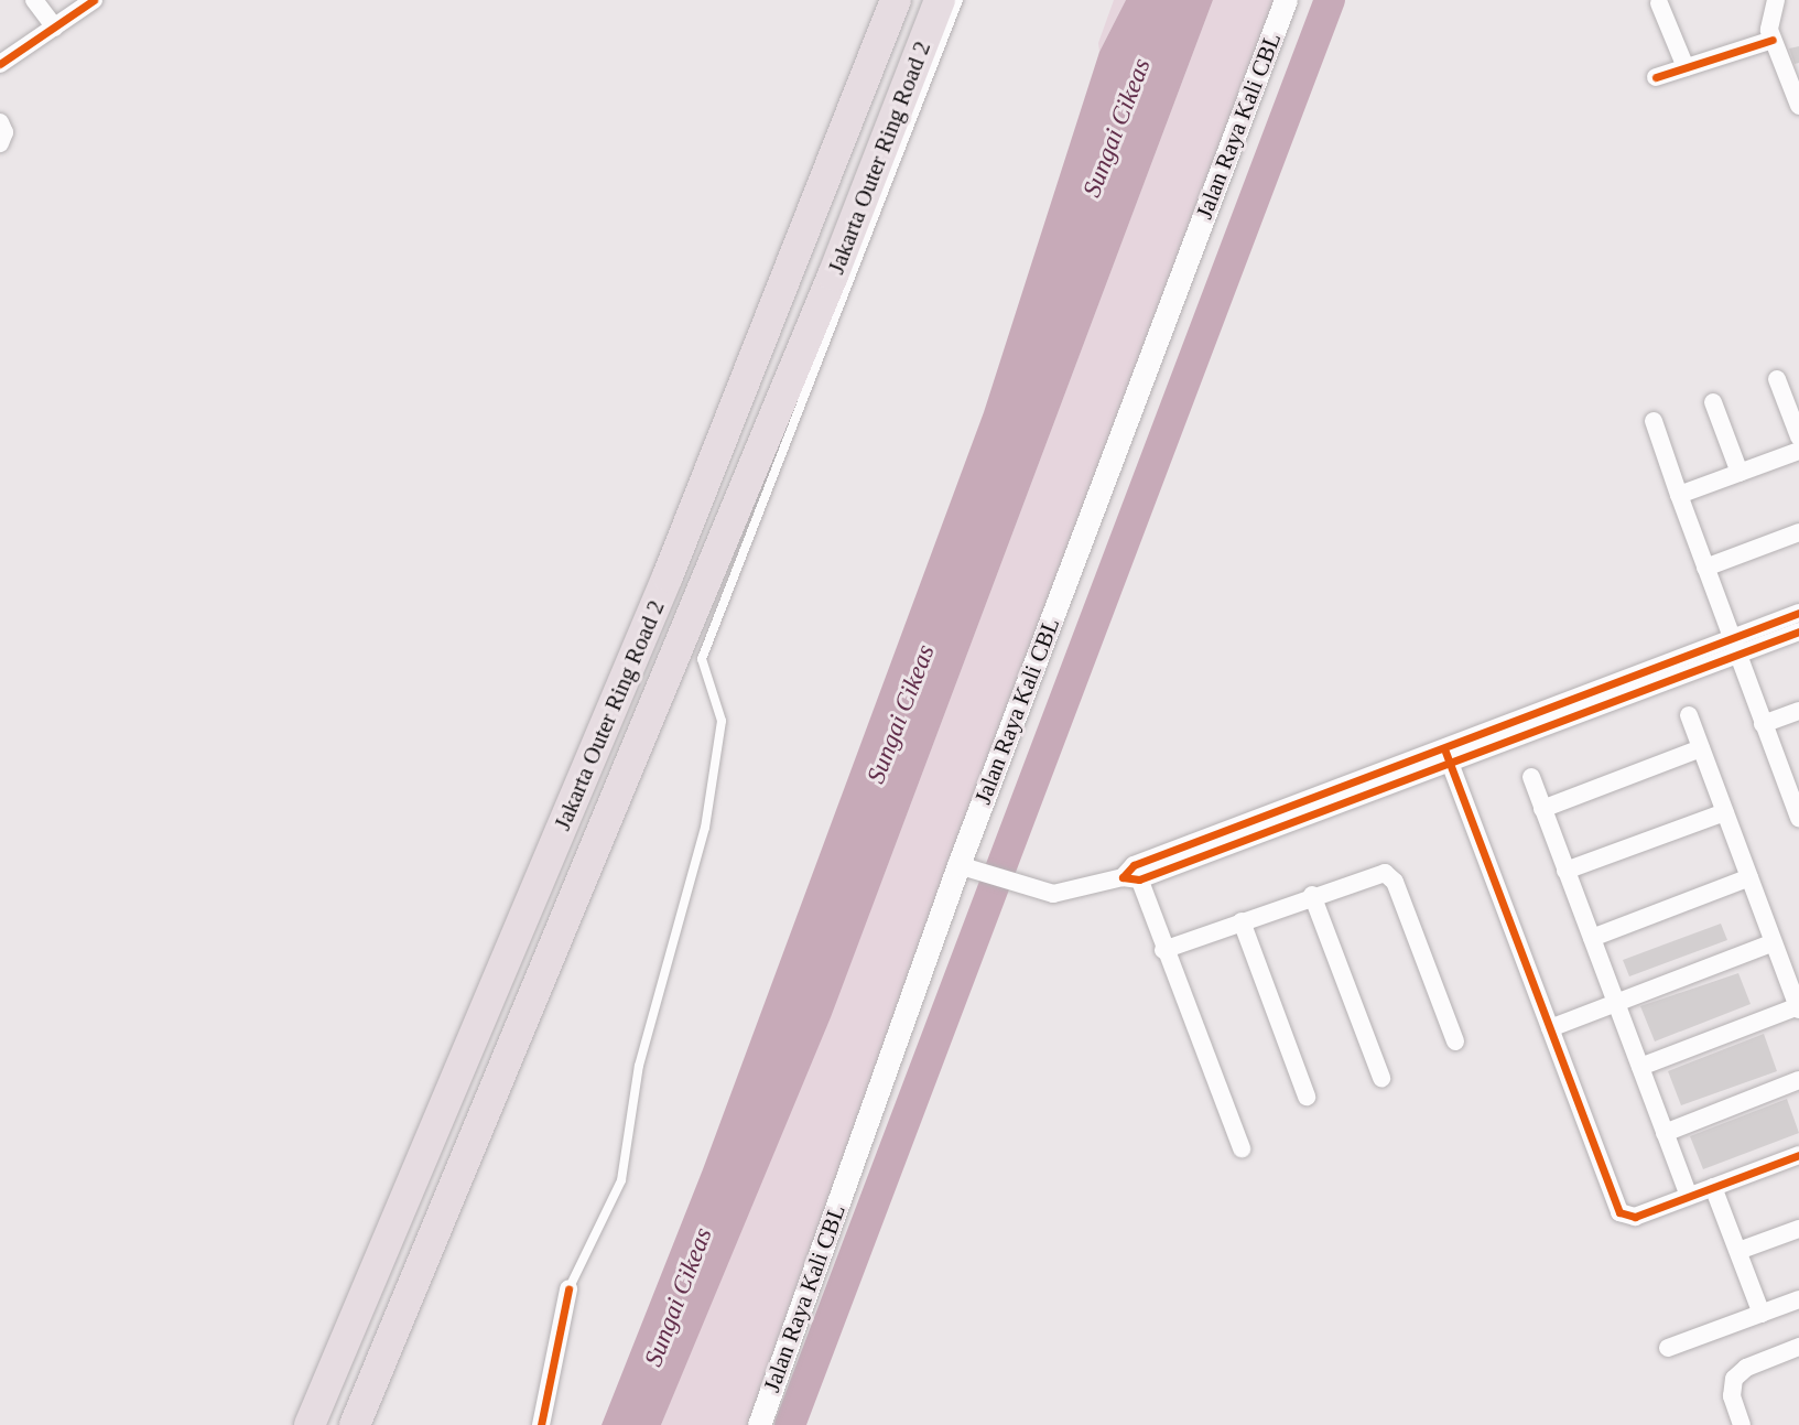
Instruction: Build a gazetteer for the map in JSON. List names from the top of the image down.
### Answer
{
  "streets": {
    "highway": ["Jakarta Outer Ring Road 2"],
    "main road": ["Jalan Raya Kali CBL"]
  },
  "water": ["Sungai Cikeas"]
}
